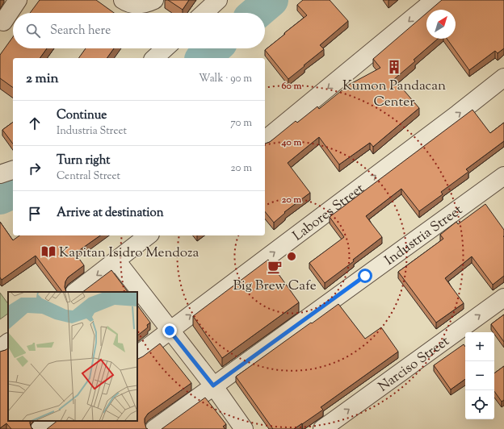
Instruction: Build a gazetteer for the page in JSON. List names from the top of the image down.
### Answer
{
  "streets": {
    "street": ["Labores Street", "Industria Street", "Narciso Street"]
  },
  "one_way": ["Narciso Street"],
  "places": {
    "building": ["Kumon Pandacan Center"],
    "library": ["Kapitan Isidro Mendoza"],
    "cafe": ["Big Brew Cafe"]
  },
  "north": "top right",
  "page": {
    "search": "Search here",
    "heading": ["2 min", "Walk · 90 m"],
    "list": [
      ["Continue", "Industria Street", "70 m"],
      ["Turn right", "Central Street", "20 m"],
      "Arrive at destination"
    ],
    "map_buttons": ["+", "−"]
  },
  "rings": ["60 m", "40 m", "20 m"]
}
